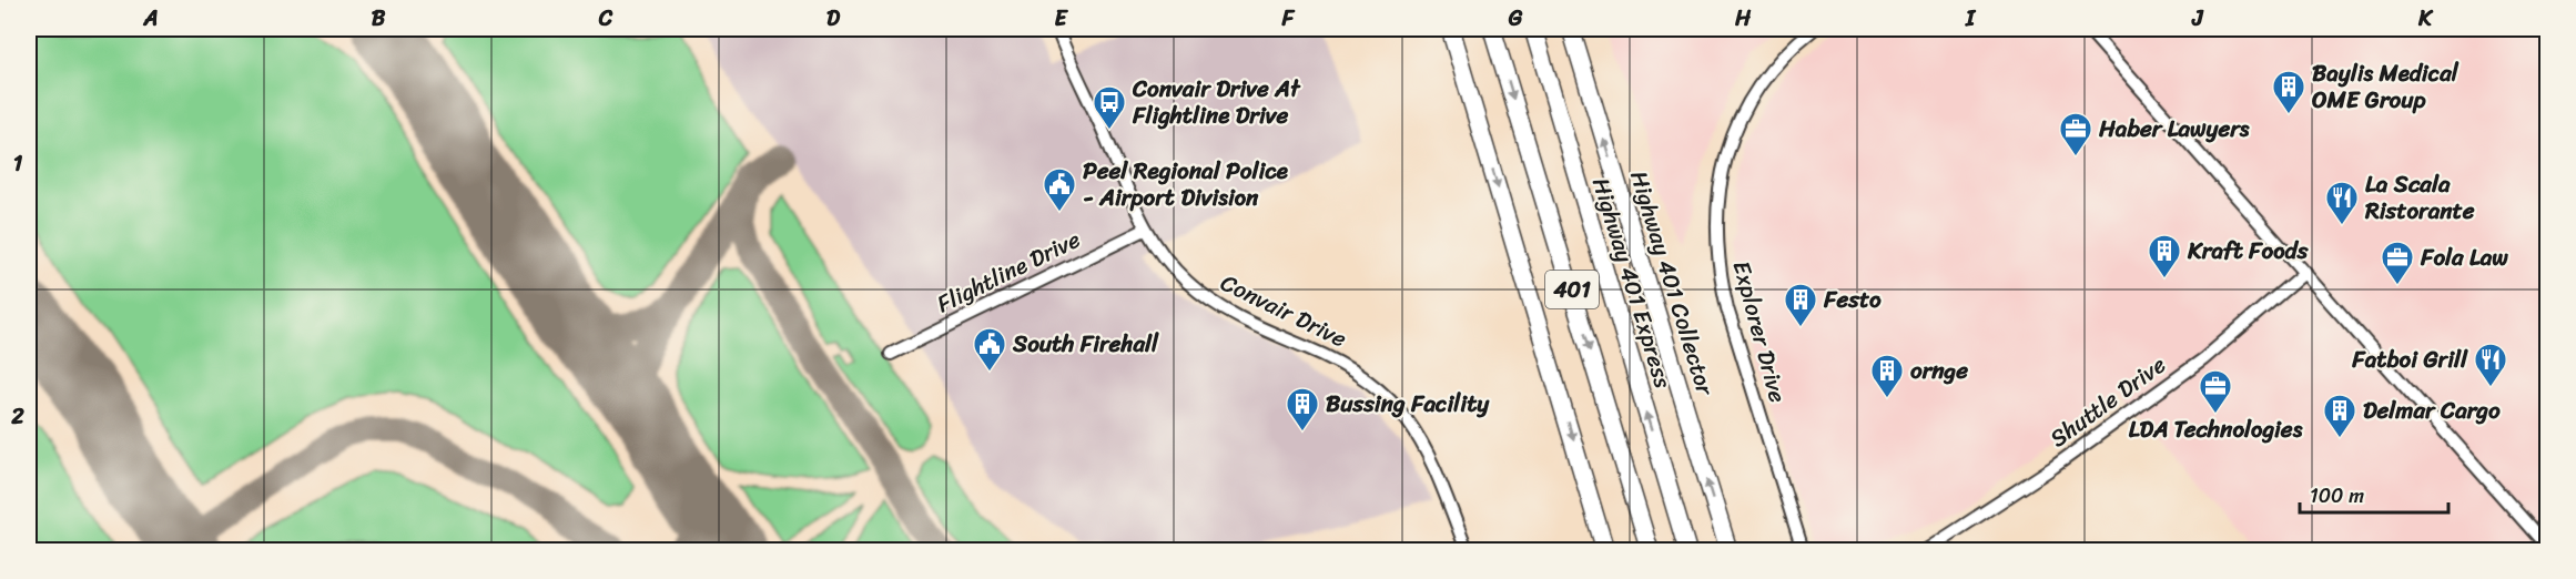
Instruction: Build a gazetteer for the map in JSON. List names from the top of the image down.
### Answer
{
  "streets": {
    "highway": ["Highway 401 Express", "Highway 401 Collector", "401"],
    "street": [
      "Flightline Drive",
      "Convair Drive",
      "Explorer Drive",
      "Shuttle Drive"
    ]
  },
  "crossings": [
    ["Flightline Drive", "Convair Drive"]
  ],
  "places": {
    "building": [
      "Baylis Medical OME Group",
      "Kraft Foods",
      "Festo",
      "ornge",
      "Bussing Facility",
      "Delmar Cargo"
    ],
    "bus stop": ["Convair Drive At Flightline Drive"],
    "office": ["Haber Lawyers", "Fola Law", "LDA Technologies"],
    "public building": ["Peel Regional Police - Airport Division", "South Firehall"],
    "restaurant": ["La Scala Ristorante", "Fatboi Grill"]
  },
  "scale_bar": "100 m",
  "grid": {
    "columns": [
      "A",
      "B",
      "C",
      "D",
      "E",
      "F",
      "G",
      "H",
      "I",
      "J",
      "K"
    ],
    "rows": ["1", "2"]
  }
}
